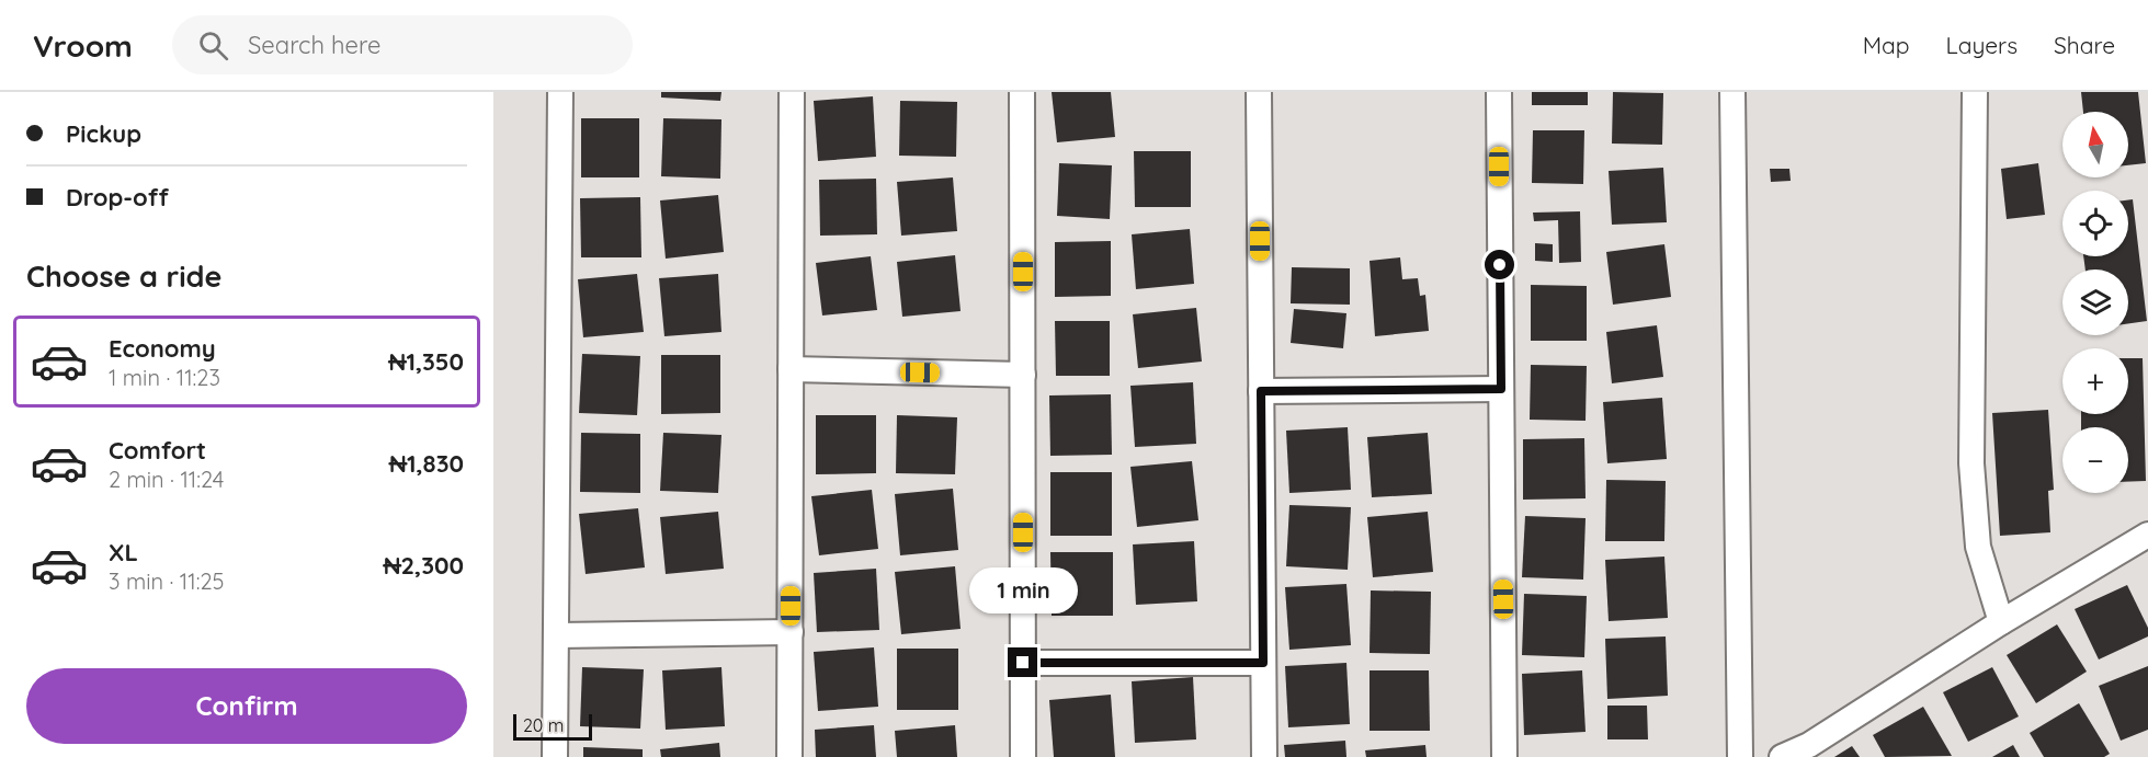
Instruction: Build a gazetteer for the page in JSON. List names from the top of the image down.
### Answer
{
  "scale_bar": "20 m",
  "north": "top",
  "page": {
    "header": "Vroom",
    "search": "Search here",
    "nav": ["Map", "Layers", "Share"],
    "banner": ["Pickup", "Drop-off"],
    "map_buttons": ["+", "−"],
    "heading": "Choose a ride",
    "list": [
      {
        "name": "Economy",
        "note": "1 min · 11:23",
        "value": "₦1,350"
      },
      {
        "name": "Comfort",
        "note": "2 min · 11:24",
        "value": "₦1,830"
      },
      {
        "name": "XL",
        "note": "3 min · 11:25",
        "value": "₦2,300"
      }
    ],
    "bubble": "1 min",
    "buttons": "Confirm",
    "scale": "20 m"
  }
}
